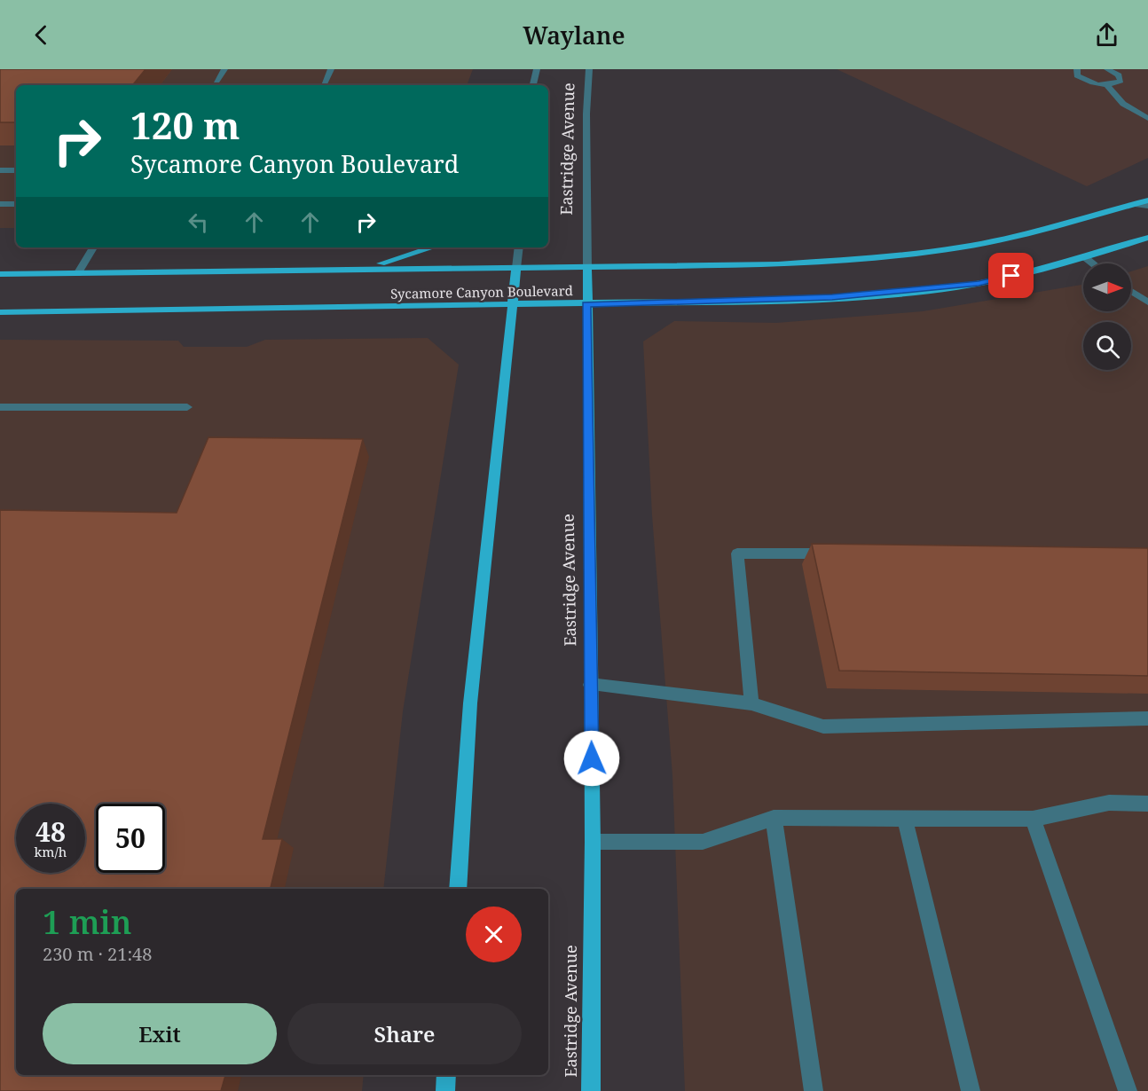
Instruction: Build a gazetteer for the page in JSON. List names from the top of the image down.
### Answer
{
  "streets": {
    "main road": ["Eastridge Avenue", "Sycamore Canyon Boulevard"]
  },
  "crossings": [
    ["Eastridge Avenue", "Sycamore Canyon Boulevard"]
  ],
  "north": "right",
  "page": {
    "header": "Waylane",
    "turn": ["120 m", "Sycamore Canyon Boulevard"],
    "speed": "48 km/h",
    "limit": "50",
    "heading": ["1 min", "230 m · 21:48"],
    "buttons": ["Exit", "Share"]
  }
}
